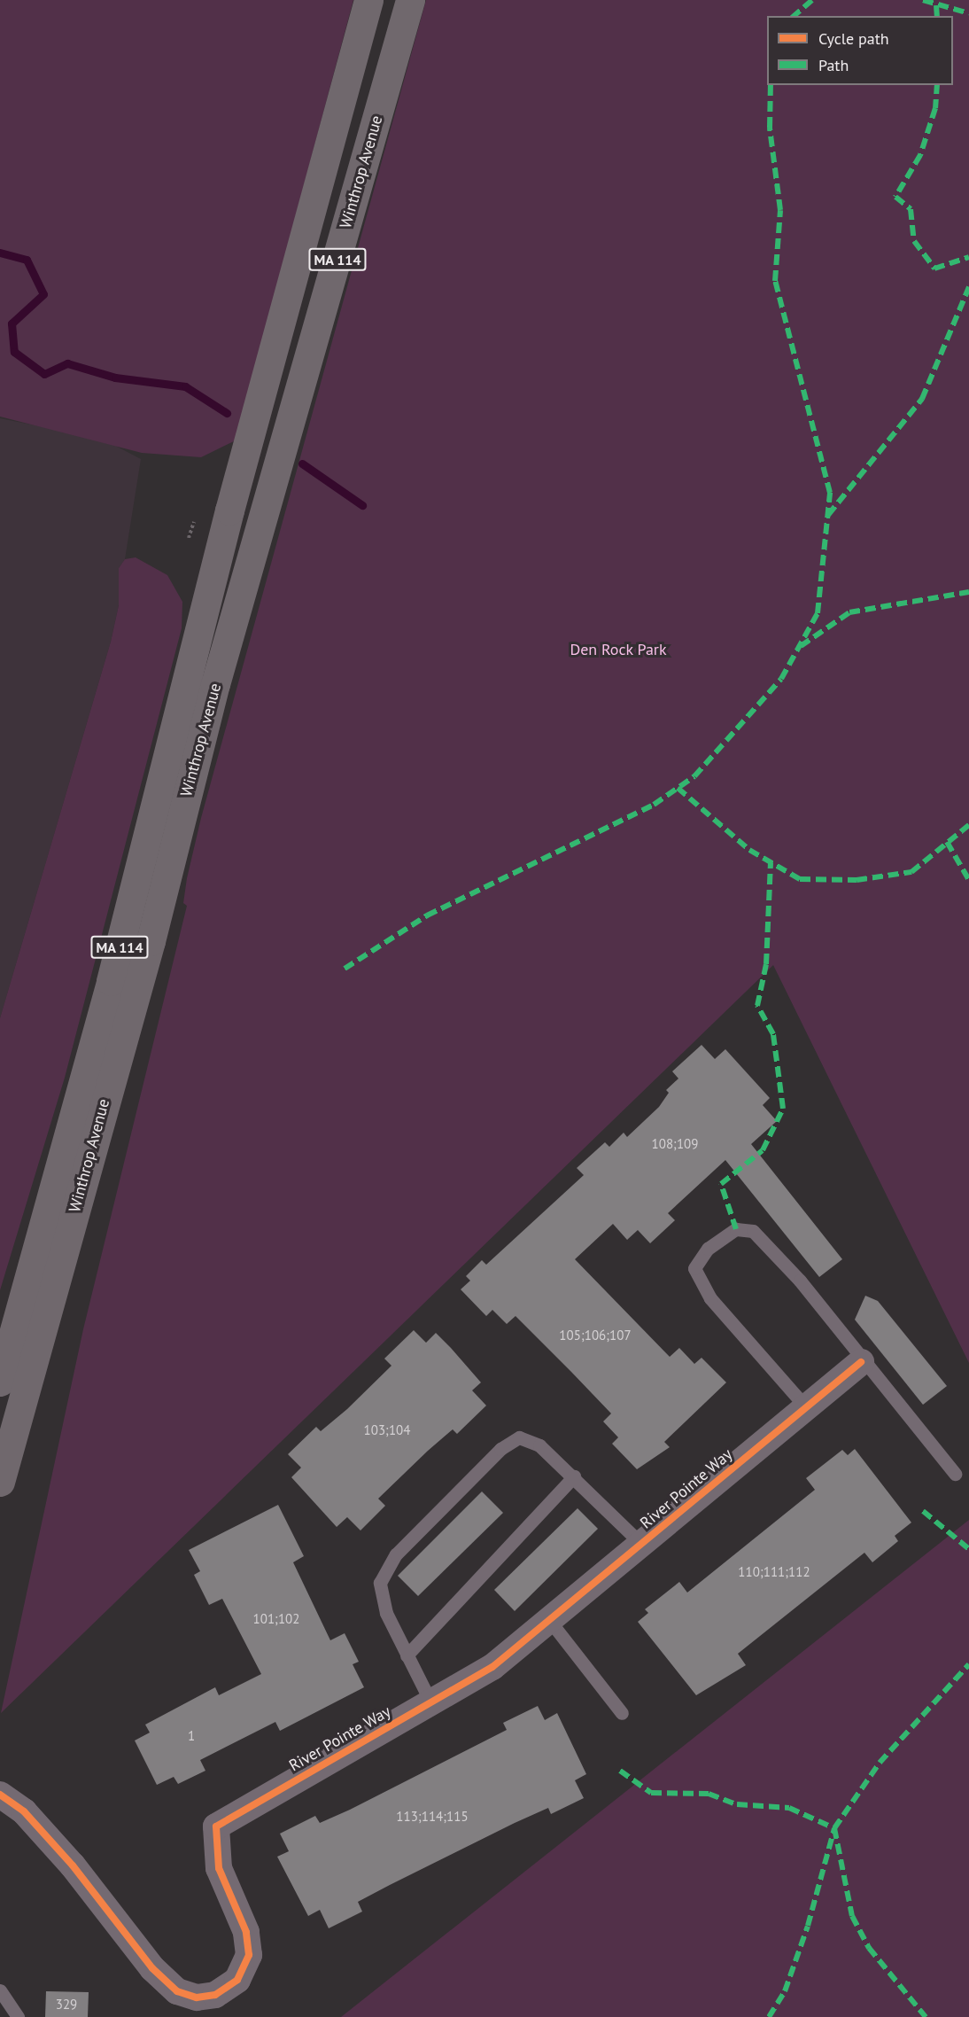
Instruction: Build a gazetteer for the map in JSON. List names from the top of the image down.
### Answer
{
  "streets": {
    "highway": ["Winthrop Avenue", "MA 114"],
    "street": ["River Pointe Way"]
  },
  "parks": ["Den Rock Park"],
  "house_numbers": [
    "108;109",
    "105;106;107",
    "103;104",
    "110;111;112",
    "101;102",
    "1",
    "113;114;115",
    "329"
  ],
  "legend": ["Cycle path", "Path"]
}
